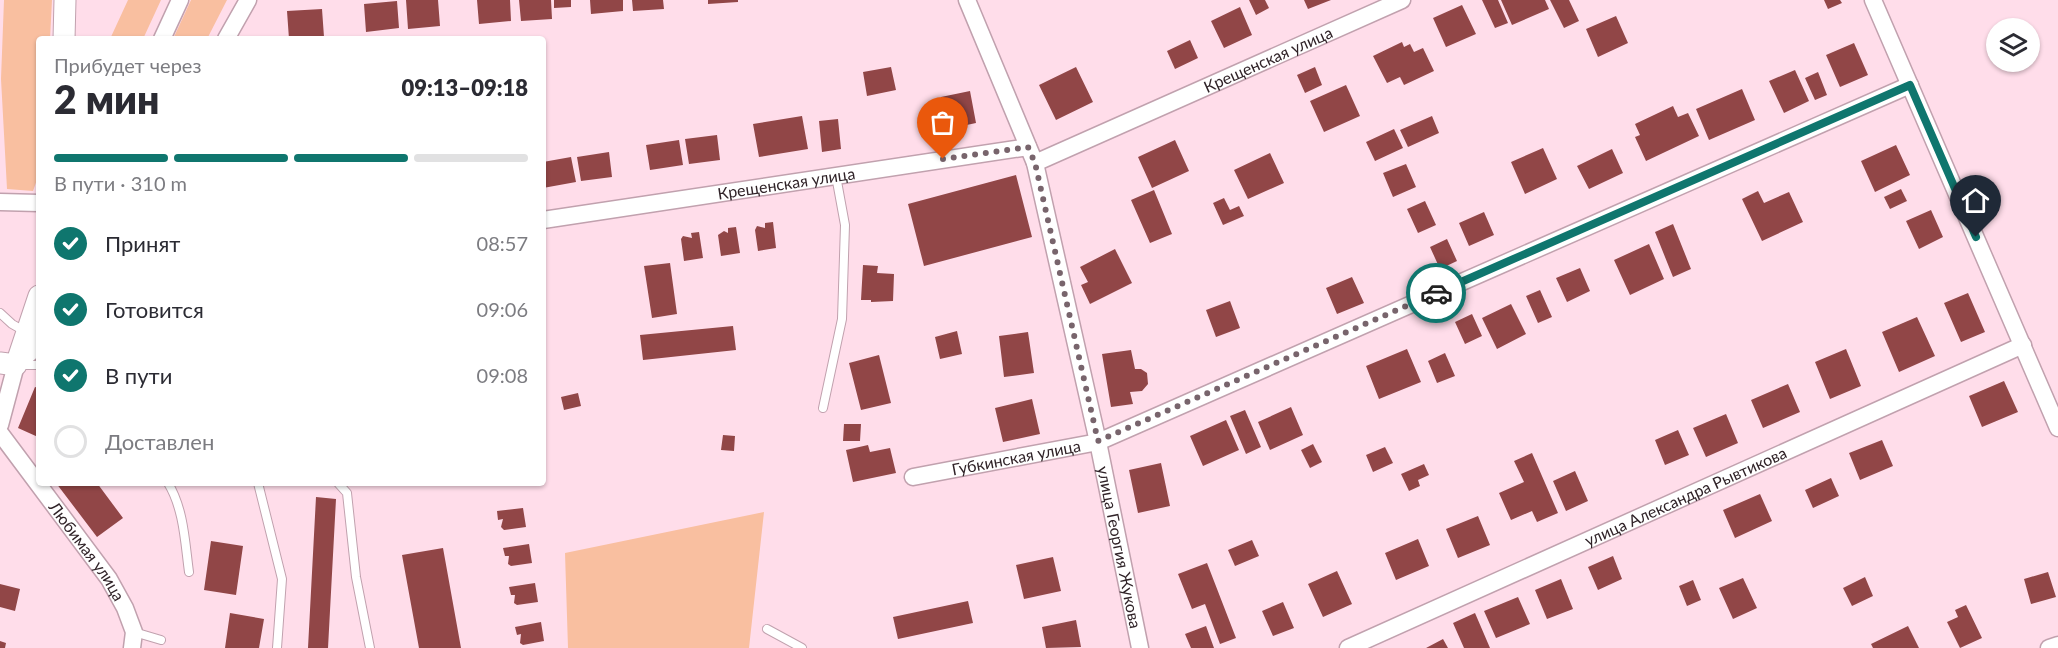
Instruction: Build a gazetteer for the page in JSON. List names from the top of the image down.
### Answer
{
  "streets": {
    "street": [
      "Крещенская улица",
      "Губкинская улица",
      "улица Александра Рывтикова",
      "улица Георгия Жукова",
      "Любимая улица"
    ]
  },
  "crossings": [
    ["Крещенская улица", "улица Георгия Жукова"],
    ["Губкинская улица", "улица Георгия Жукова"]
  ],
  "page": {
    "heading": ["2 мин", "Прибудет через", "09:13–09:18"],
    "bar": "В пути · 310 m",
    "list": [
      ["Принят", "08:57"],
      ["Готовится", "09:06"],
      ["В пути", "09:08"],
      "Доставлен"
    ]
  }
}
